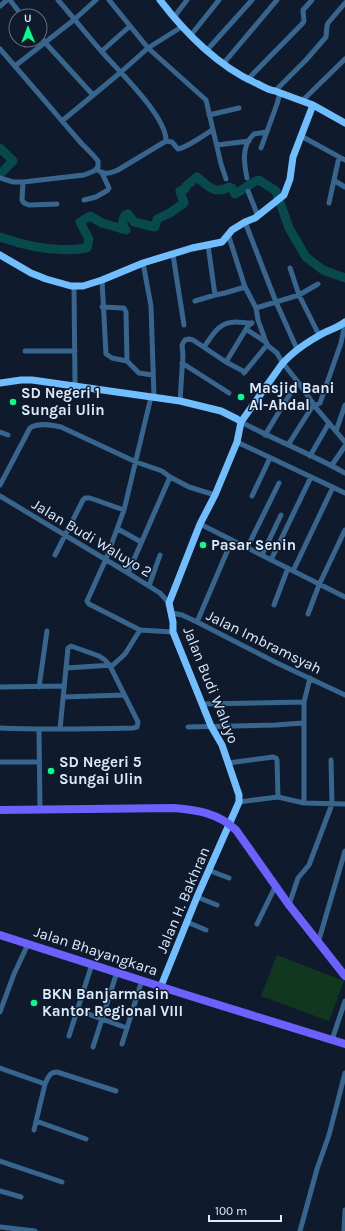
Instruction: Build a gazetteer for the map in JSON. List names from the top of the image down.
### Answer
{
  "streets": {
    "main road": ["Jalan Bhayangkara"],
    "street": [
      "Jalan Budi Waluyo 2",
      "Jalan Imbramsyah",
      "Jalan Budi Waluyo",
      "Jalan H. Bakhran"
    ]
  },
  "crossings": [
    ["Jalan Budi Waluyo 2", "Jalan Budi Waluyo"],
    ["Jalan Imbramsyah", "Jalan Budi Waluyo"],
    ["Jalan H. Bakhran", "Jalan Bhayangkara"]
  ],
  "places": [
    "Masjid Bani Al-Ahdal",
    "SD Negeri 1 Sungai Ulin",
    "Pasar Senin",
    "SD Negeri 5 Sungai Ulin",
    "BKN Banjarmasin Kantor Regional VIII"
  ],
  "scale_bar": "100 m",
  "north": "top"
}
